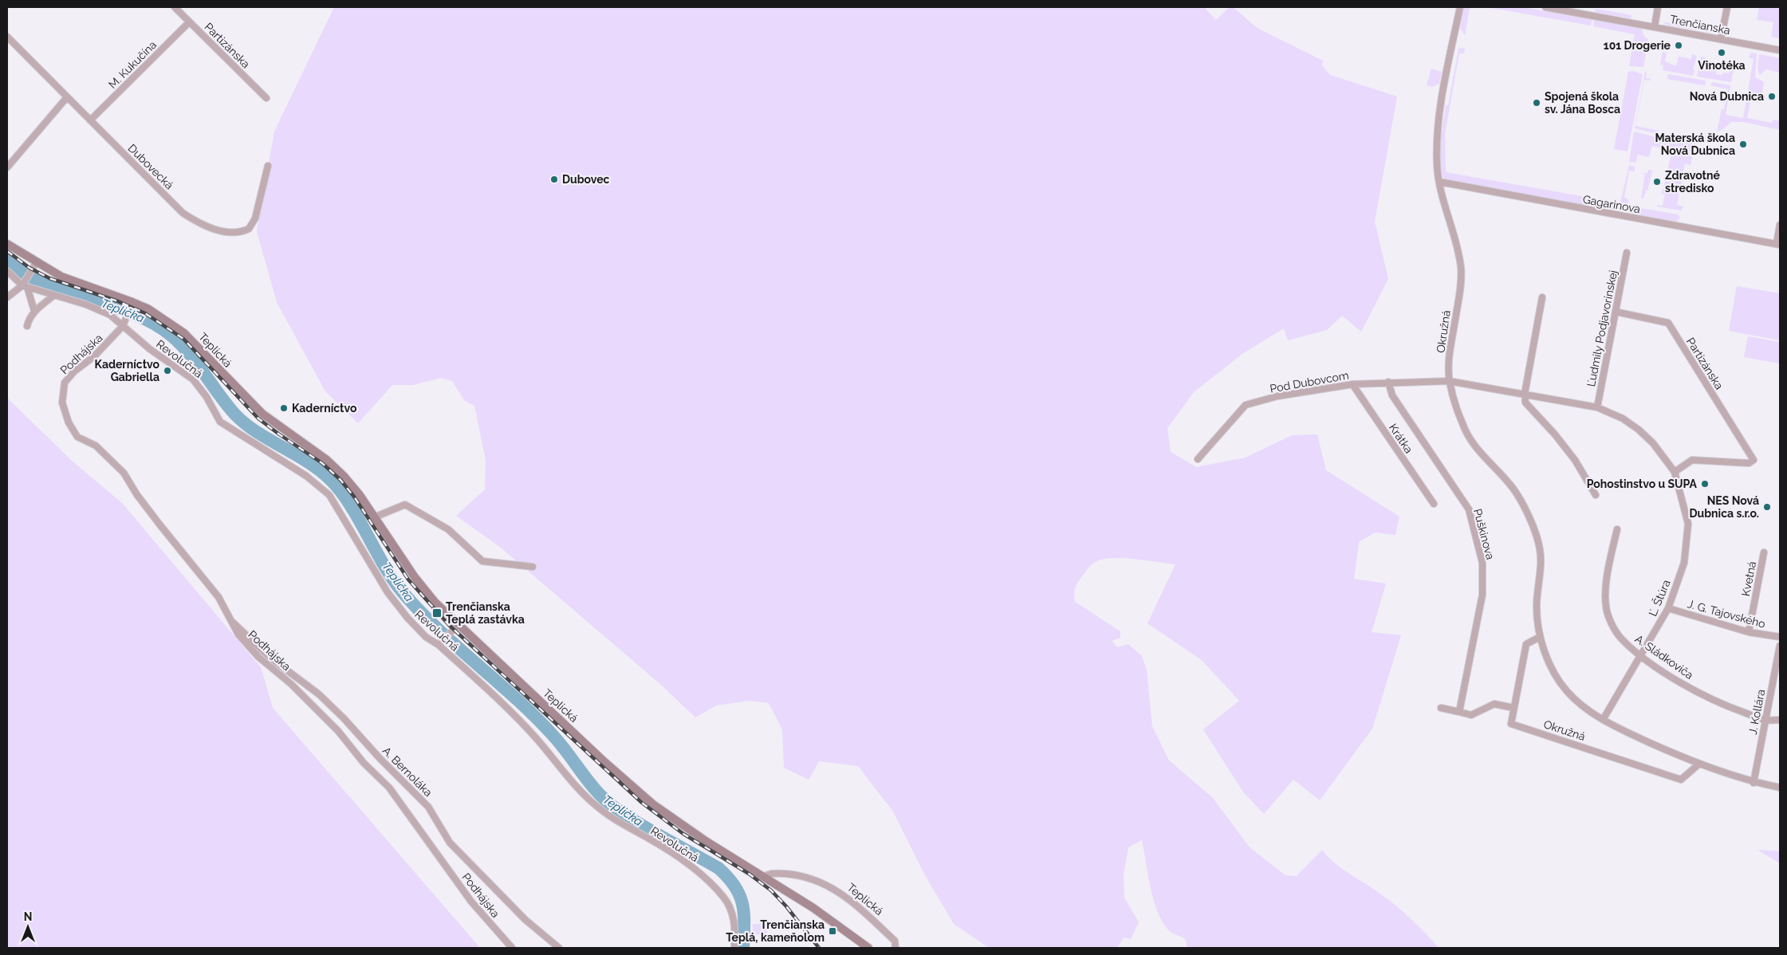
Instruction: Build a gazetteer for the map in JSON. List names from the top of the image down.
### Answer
{
  "streets": {
    "main road": ["Teplická"],
    "street": [
      "Trenčianska",
      "Partizánska",
      "M. Kukučína",
      "Dubovecká",
      "Gagarinova",
      "Ľudmily Podjavorinskej",
      "Okružná",
      "Podhájska",
      "Revolučná",
      "Pod Dubovcom",
      "Krátka",
      "Puškinova",
      "Kvetná",
      "Ľ. Štúra",
      "J. G. Tajovského",
      "A. Sládkoviča",
      "J. Kollára",
      "A. Bernoláka"
    ]
  },
  "crossings": [
    ["Partizánska", "M. Kukučína"],
    ["Partizánska", "Ľudmily Podjavorinskej"],
    ["Partizánska", "Ľ. Štúra"],
    ["M. Kukučína", "Dubovecká"],
    ["Gagarinova", "Okružná"],
    ["Ľudmily Podjavorinskej", "Ľ. Štúra"],
    ["Okružná", "Pod Dubovcom"],
    ["Okružná", "Ľ. Štúra"],
    ["Okružná", "J. Kollára"],
    ["Podhájska", "Revolučná"],
    ["Podhájska", "A. Bernoláka"],
    ["Pod Dubovcom", "Krátka"],
    ["Pod Dubovcom", "Puškinova"],
    ["Pod Dubovcom", "Ľ. Štúra"],
    ["Kvetná", "J. G. Tajovského"],
    ["Ľ. Štúra", "J. G. Tajovského"],
    ["Ľ. Štúra", "A. Sládkoviča"],
    ["A. Sládkoviča", "J. Kollára"]
  ],
  "water": ["Teplička"],
  "places": {
    "other": [
      "101 Drogerie",
      "Vinotéka",
      "Nová Dubnica",
      "Spojená škola sv. Jána Bosca",
      "Materská škola Nová Dubnica",
      "Dubovec",
      "Zdravotné stredisko",
      "Kaderníctvo Gabriella",
      "Kaderníctvo",
      "Pohostinstvo u SUPA",
      "NES Nová Dubnica s.r.o."
    ],
    "transit": ["Trenčianska Teplá zastávka", "Trenčianska Teplá, kameňolom"]
  },
  "north": "top"
}
